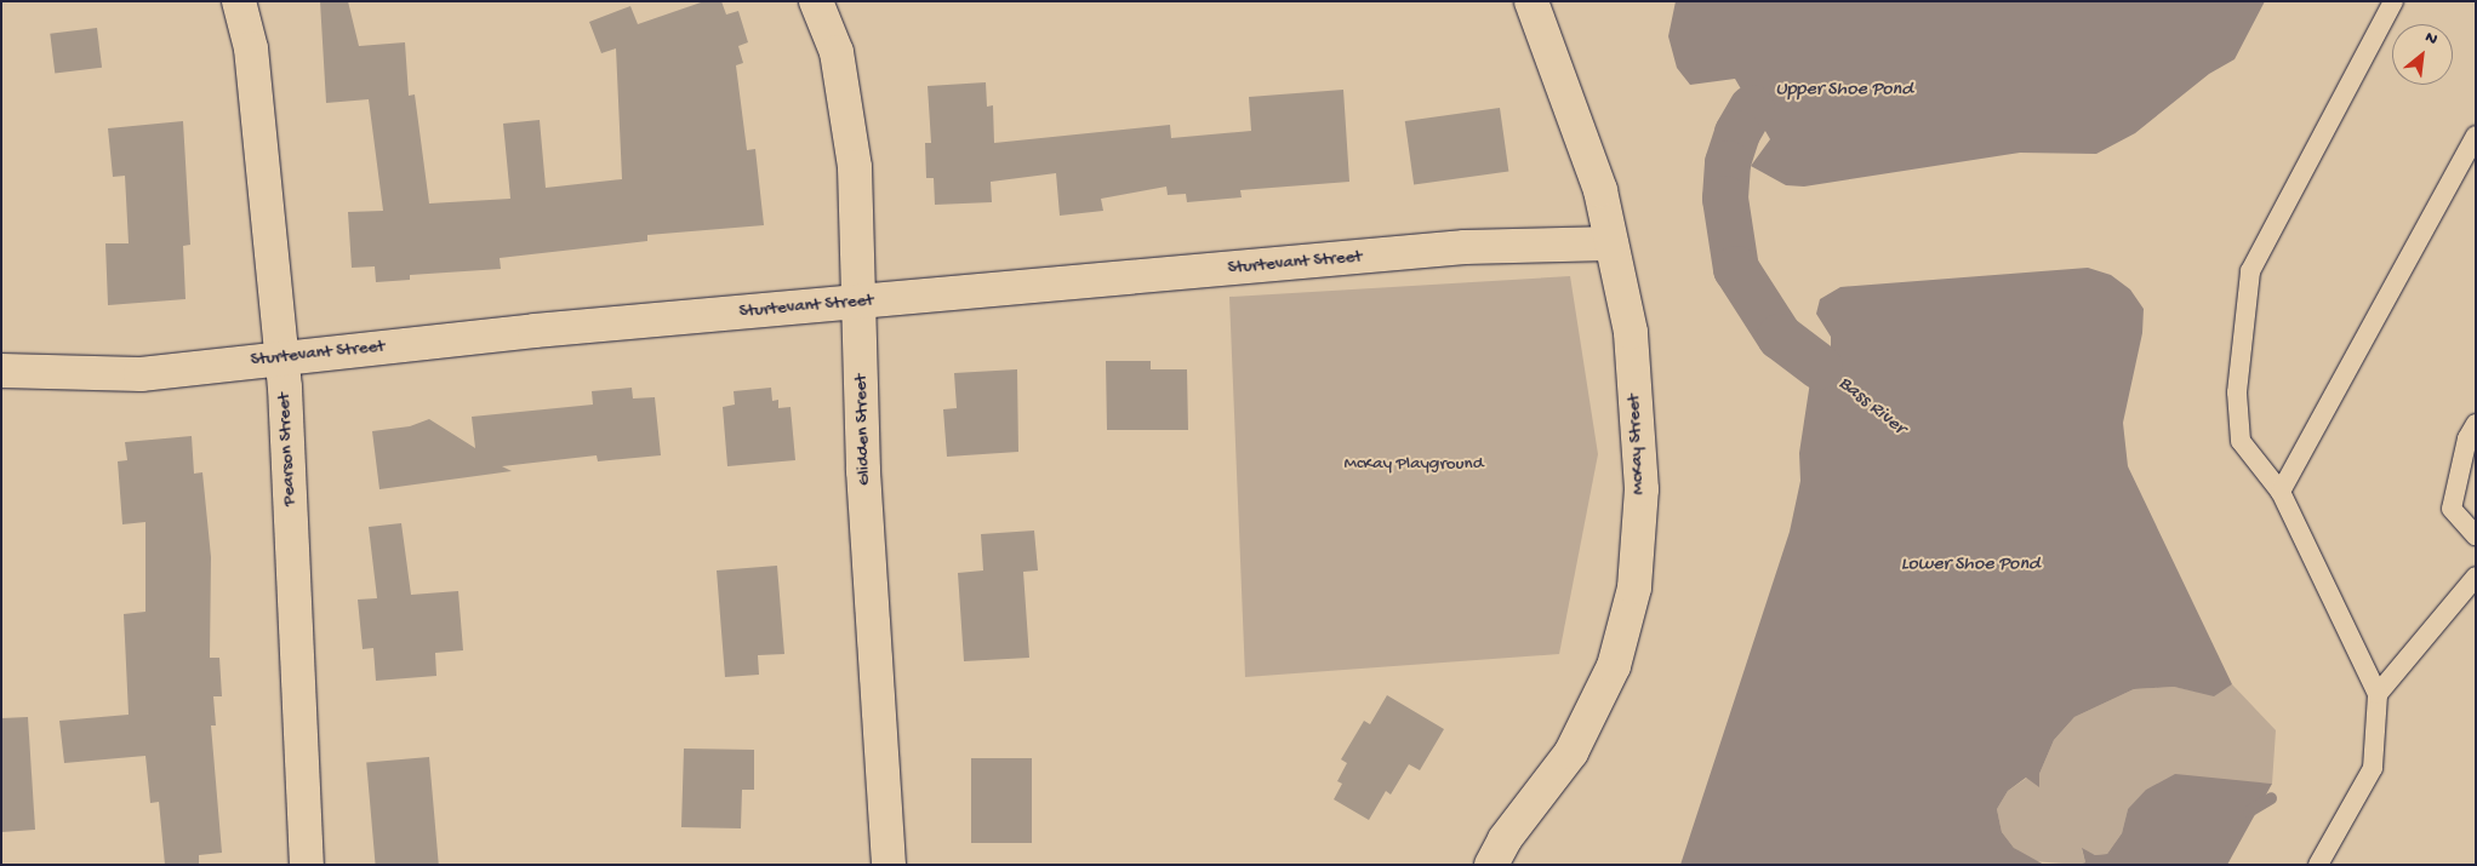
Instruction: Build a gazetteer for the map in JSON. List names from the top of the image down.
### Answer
{
  "streets": {
    "street": [
      "Sturtevant Street",
      "Glidden Street",
      "McKay Street",
      "Pearson Street"
    ]
  },
  "crossings": [
    ["Sturtevant Street", "Glidden Street"],
    ["Sturtevant Street", "McKay Street"],
    ["Sturtevant Street", "Pearson Street"]
  ],
  "water": ["Upper Shoe Pond", "Bass River", "Lower Shoe Pond"],
  "parks": ["McKay Playground"],
  "north": "top right"
}
